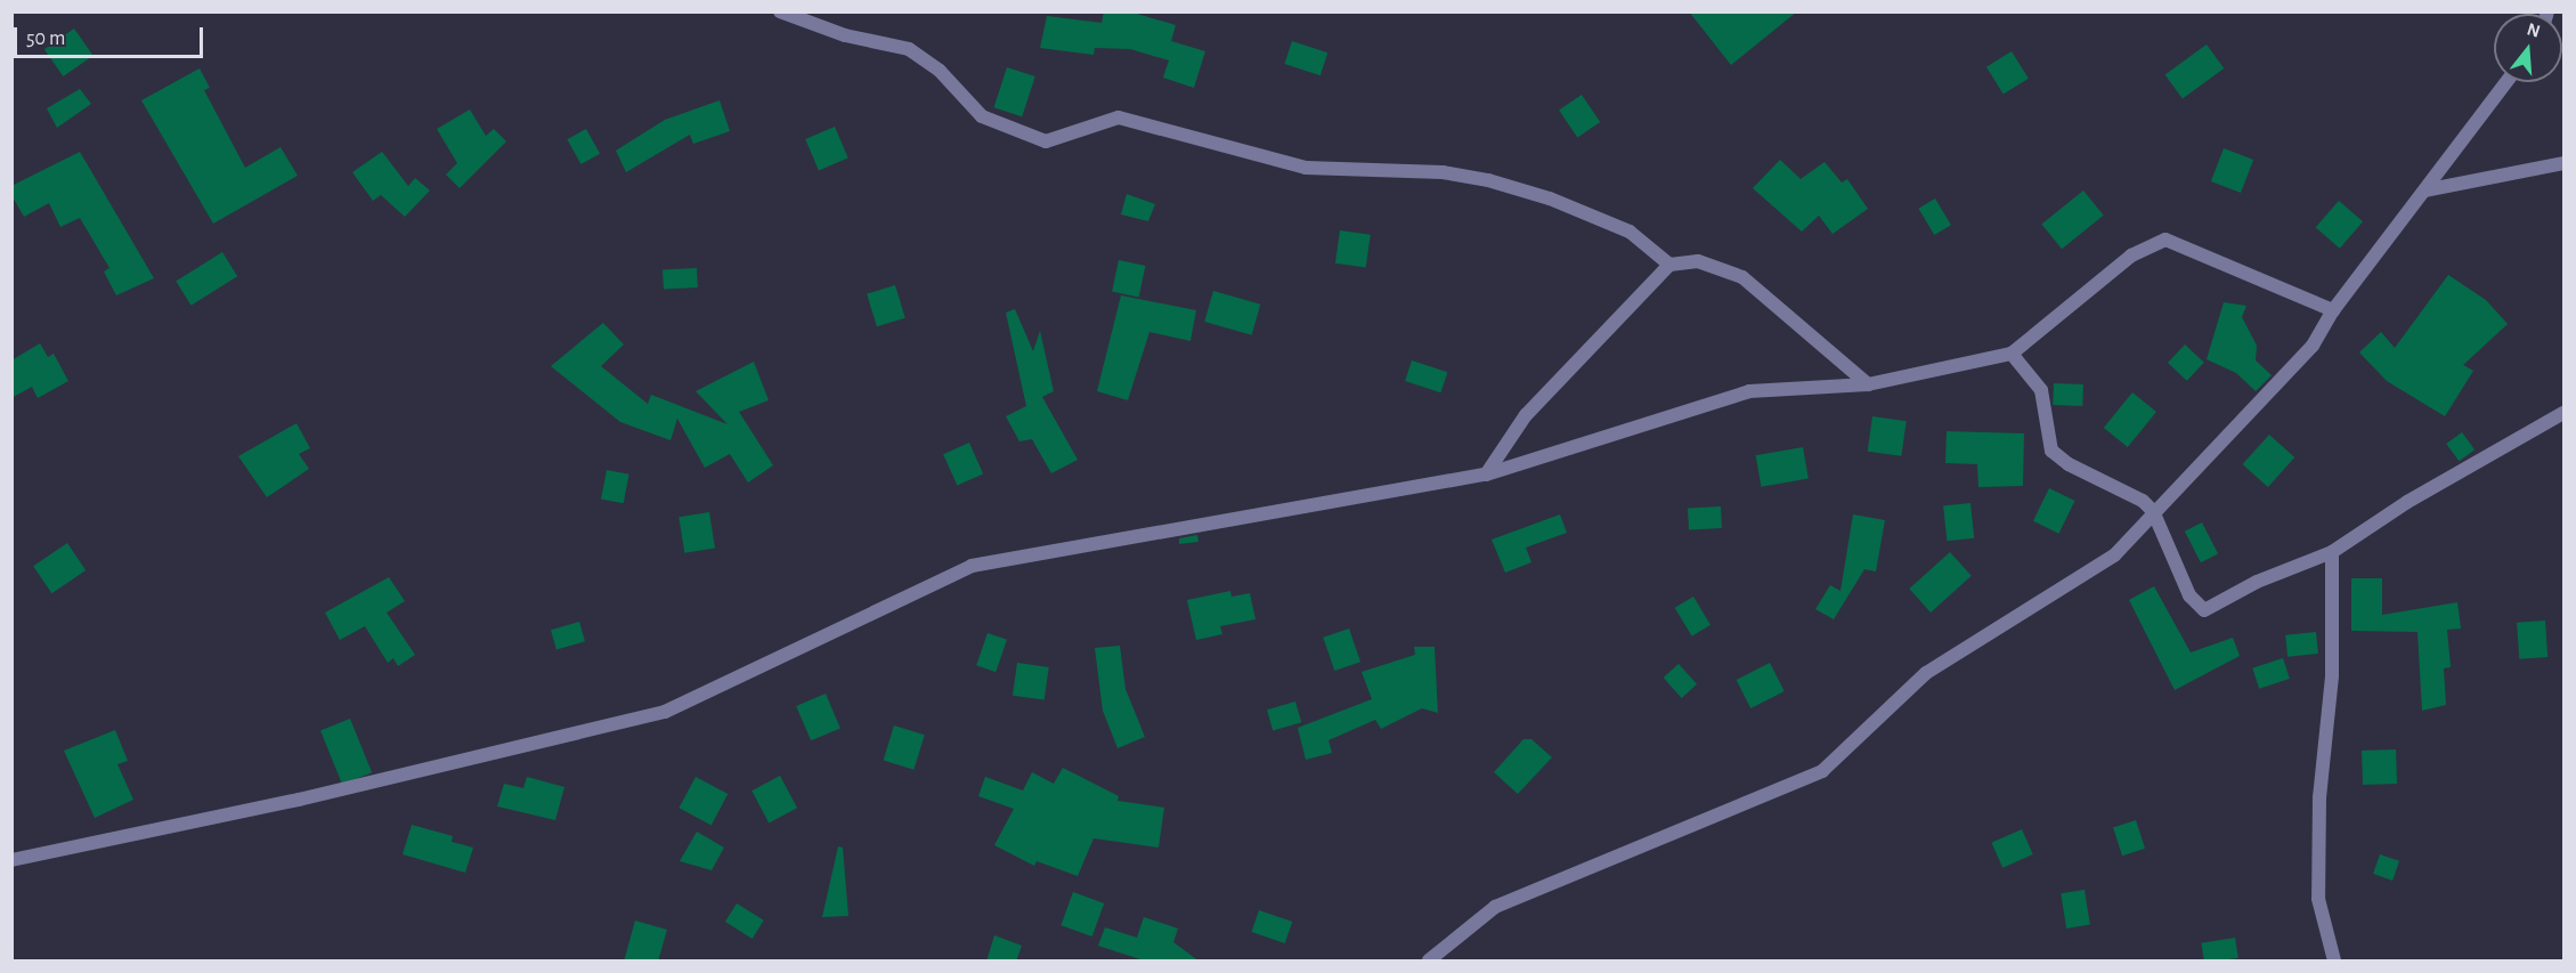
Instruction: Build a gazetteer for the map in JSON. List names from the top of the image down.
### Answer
{
  "scale_bar": "50 m",
  "north": "top"
}
